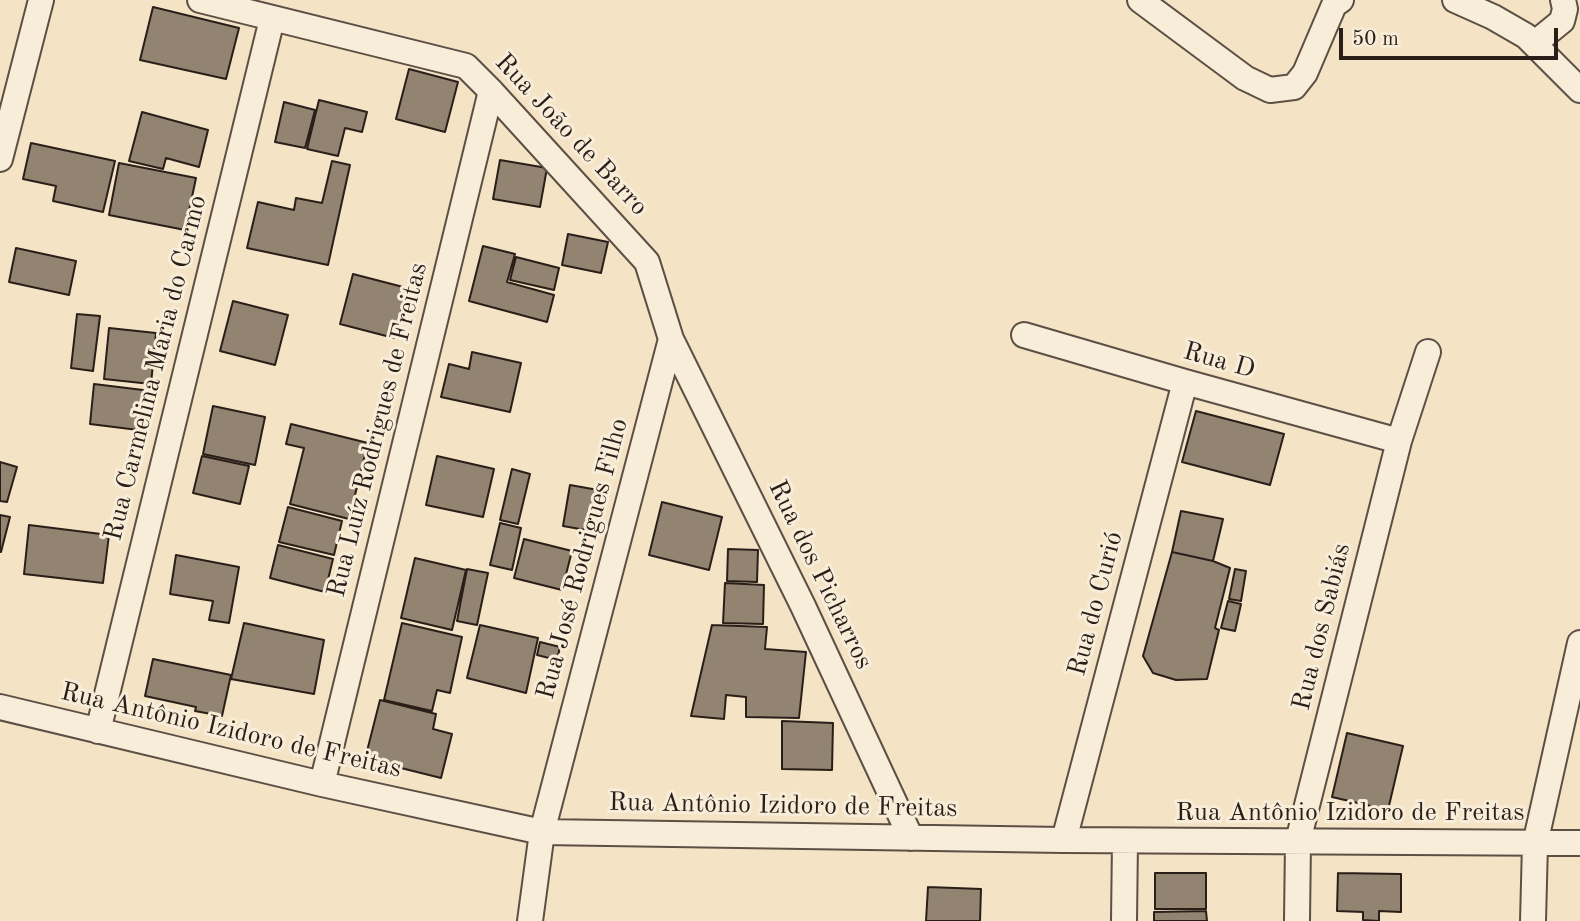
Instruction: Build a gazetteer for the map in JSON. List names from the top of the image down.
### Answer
{
  "streets": {
    "street": [
      "Rua João de Barro",
      "Rua D",
      "Rua Carmelina Maria do Carmo",
      "Rua Luíz Rodrigues de Freitas",
      "Rua José Rodrigues Filho",
      "Rua dos Picharros",
      "Rua do Curió",
      "Rua dos Sabiás",
      "Rua Antônio Izidoro de Freitas"
    ]
  },
  "crossings": [
    ["Rua João de Barro", "Rua Carmelina Maria do Carmo"],
    ["Rua João de Barro", "Rua Luíz Rodrigues de Freitas"],
    ["Rua João de Barro", "Rua José Rodrigues Filho"],
    ["Rua João de Barro", "Rua dos Picharros"],
    ["Rua D", "Rua do Curió"],
    ["Rua D", "Rua dos Sabiás"],
    ["Rua Carmelina Maria do Carmo", "Rua Antônio Izidoro de Freitas"],
    ["Rua Luíz Rodrigues de Freitas", "Rua Antônio Izidoro de Freitas"],
    ["Rua José Rodrigues Filho", "Rua dos Picharros"],
    ["Rua José Rodrigues Filho", "Rua Antônio Izidoro de Freitas"],
    ["Rua dos Picharros", "Rua Antônio Izidoro de Freitas"],
    ["Rua do Curió", "Rua Antônio Izidoro de Freitas"],
    ["Rua dos Sabiás", "Rua Antônio Izidoro de Freitas"]
  ],
  "scale_bar": "50 m"
}
